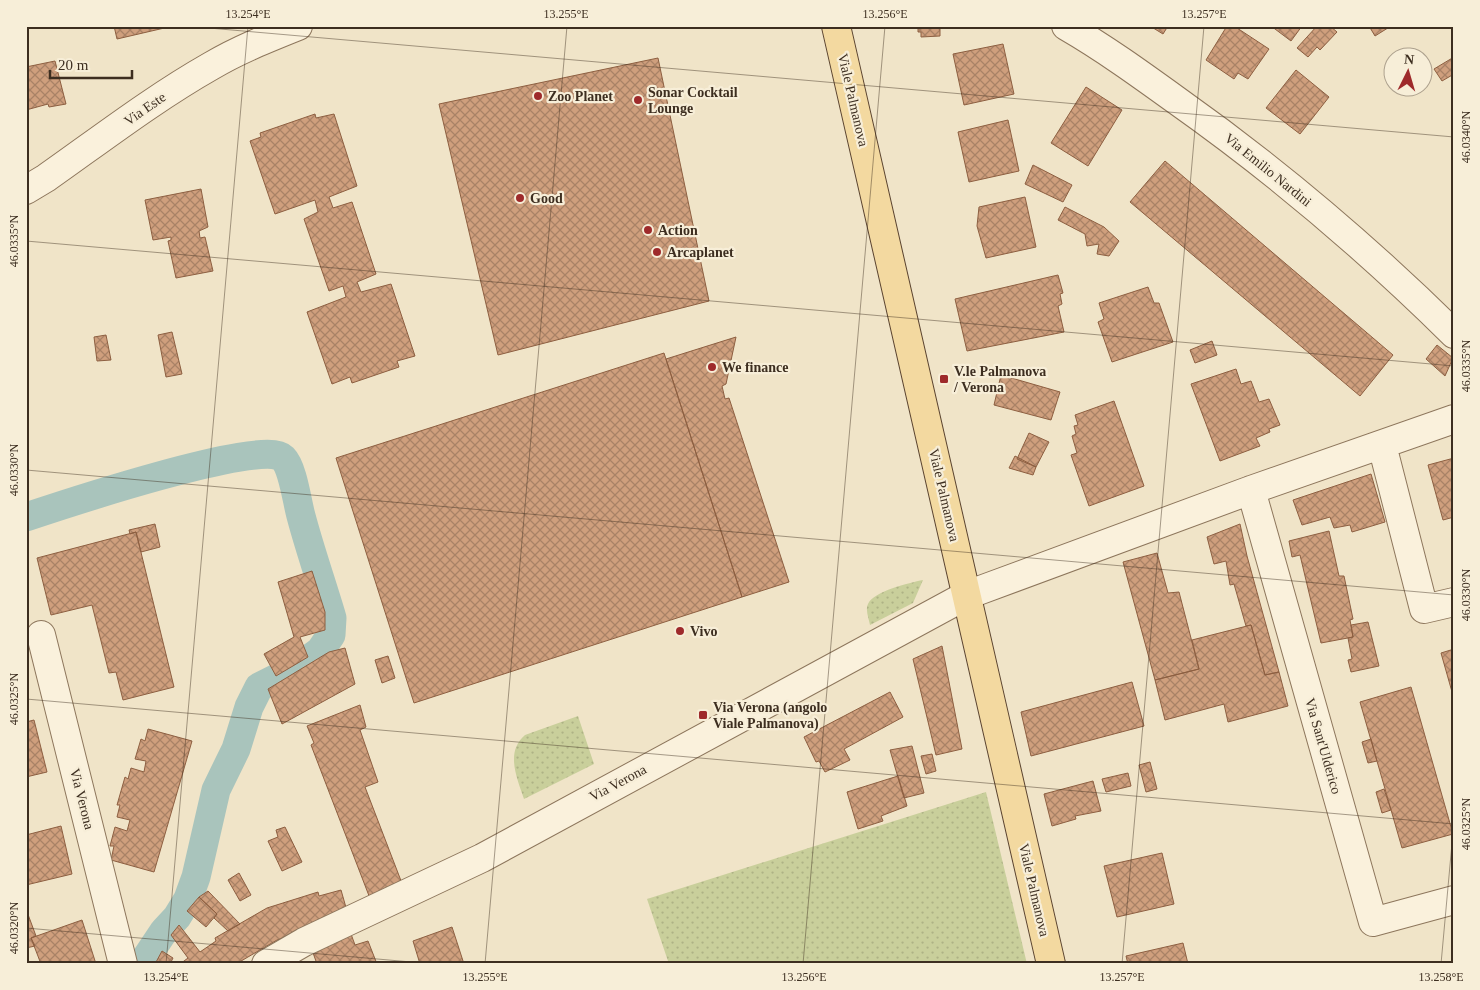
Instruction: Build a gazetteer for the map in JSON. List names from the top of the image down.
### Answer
{
  "streets": {
    "main road": ["Viale Palmanova"],
    "street": [
      "Via Este",
      "Via Emilio Nardini",
      "Via Sant'Ulderico",
      "Via Verona"
    ]
  },
  "crossings": [
    ["Viale Palmanova", "Via Verona"]
  ],
  "places": {
    "other": [
      "Zoo Planet",
      "Sonar Cocktail Lounge",
      "Good",
      "Action",
      "Arcaplanet",
      "We finance",
      "Vivo"
    ],
    "transit": ["V.le Palmanova / Verona", "Via Verona (angolo Viale Palmanova)"]
  },
  "scale_bar": "20 m",
  "north": "top",
  "coordinates": [
    "13.254°E",
    "13.255°E",
    "13.256°E",
    "13.257°E",
    "46.0340°N",
    "46.0335°N",
    "46.0330°N",
    "46.0325°N",
    "46.0320°N",
    "13.258°E"
  ]
}
